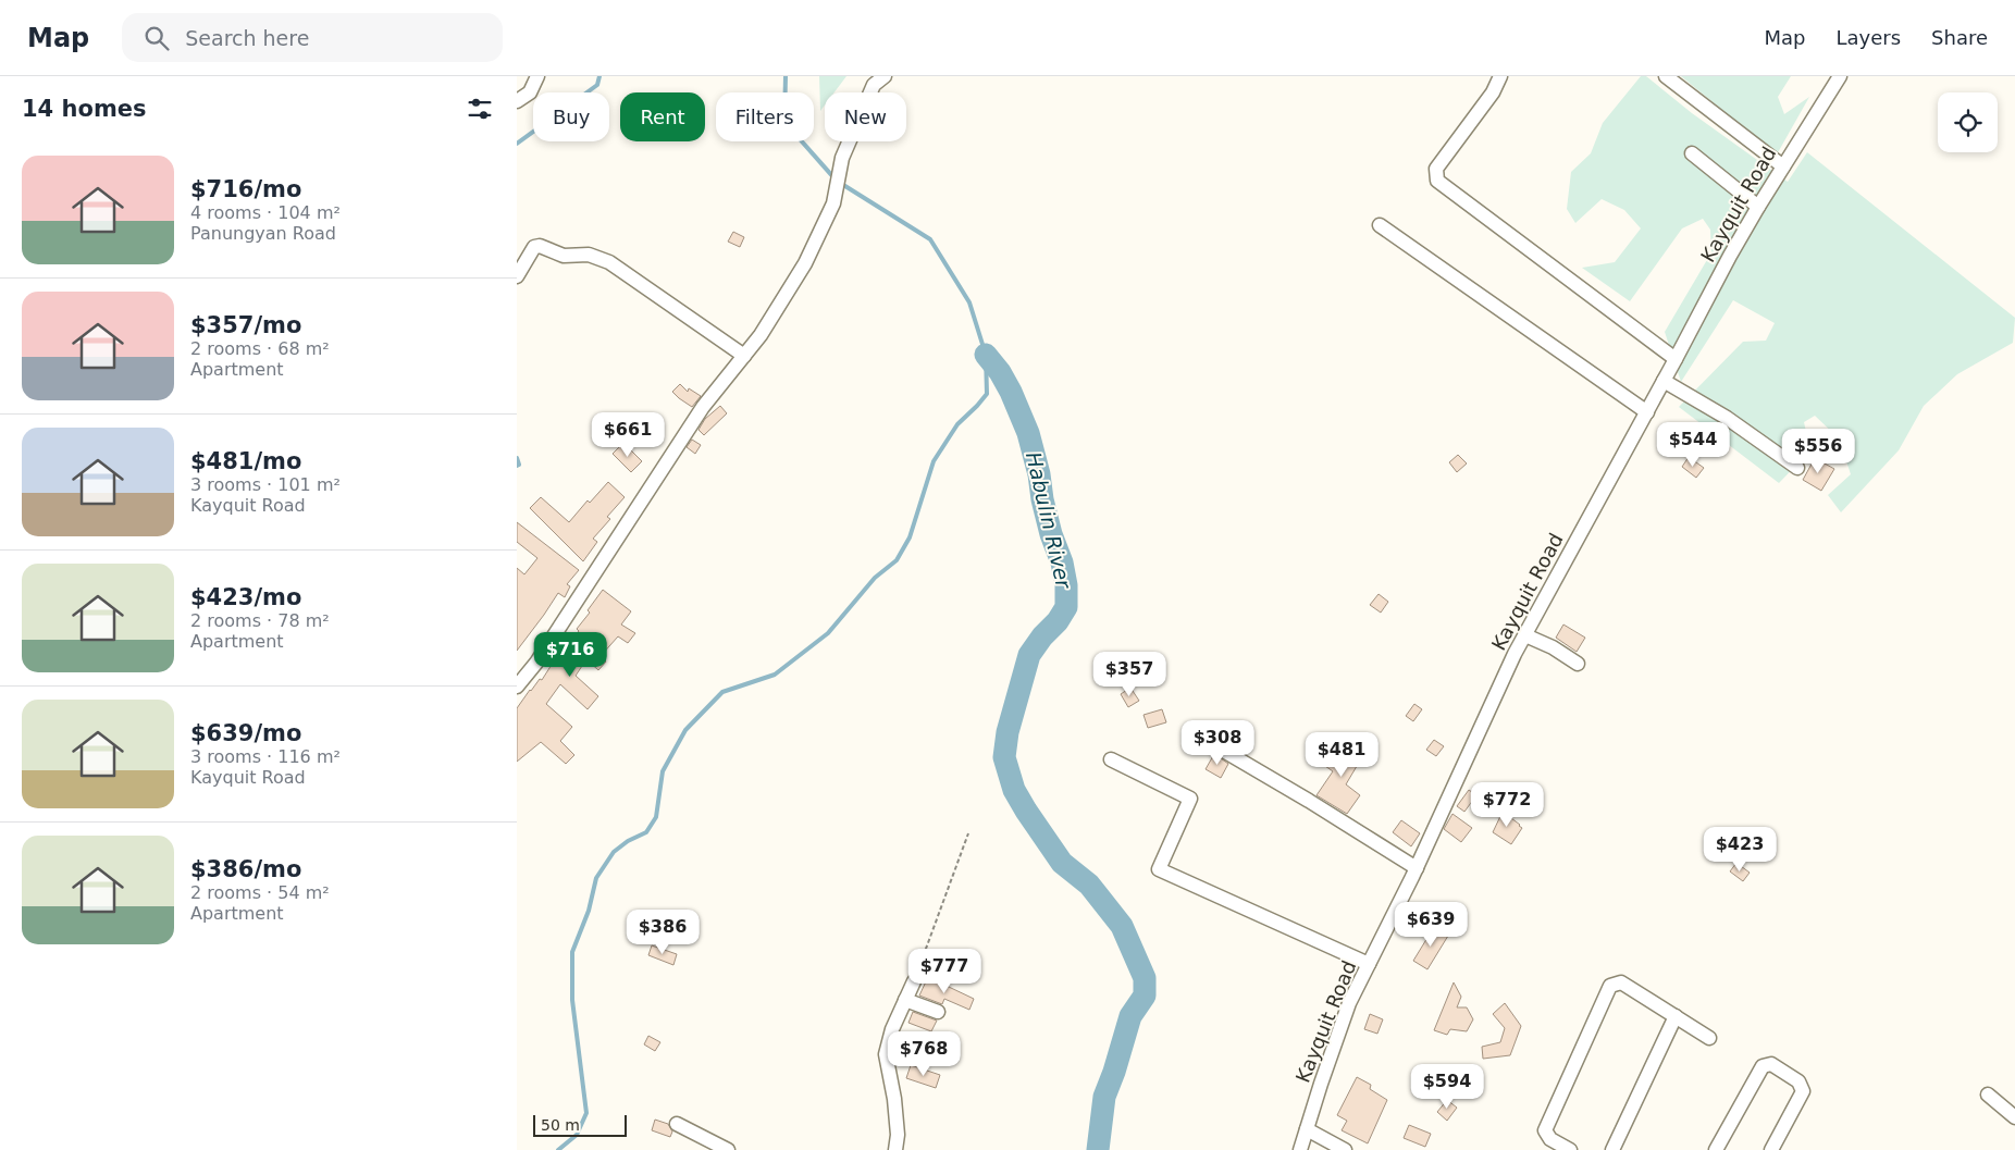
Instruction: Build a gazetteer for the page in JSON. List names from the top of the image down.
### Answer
{
  "streets": {
    "street": ["Kayquit Road"]
  },
  "water": ["Habulin River"],
  "scale_bar": "50 m",
  "page": {
    "header": "Map",
    "search": "Search here",
    "nav": ["Map", "Layers", "Share"],
    "heading": "14 homes",
    "chip": [
      "Buy",
      "Rent",
      "Filters",
      "New"
    ],
    "list": [
      {
        "name": "$716/mo",
        "note": "4 rooms · 104 m² · Panungyan Road"
      },
      {
        "name": "$357/mo",
        "note": "2 rooms · 68 m² · Apartment"
      },
      {
        "name": "$481/mo",
        "note": "3 rooms · 101 m² · Kayquit Road"
      },
      {
        "name": "$423/mo",
        "note": "2 rooms · 78 m² · Apartment"
      },
      {
        "name": "$639/mo",
        "note": "3 rooms · 116 m² · Kayquit Road"
      },
      {
        "name": "$386/mo",
        "note": "2 rooms · 54 m² · Apartment"
      }
    ],
    "price": [
      "$661",
      "$544",
      "$556",
      "$716",
      "$357",
      "$308",
      "$481",
      "$772",
      "$423",
      "$639",
      "$386",
      "$777",
      "$768",
      "$594"
    ],
    "scale": "50 m"
  }
}
